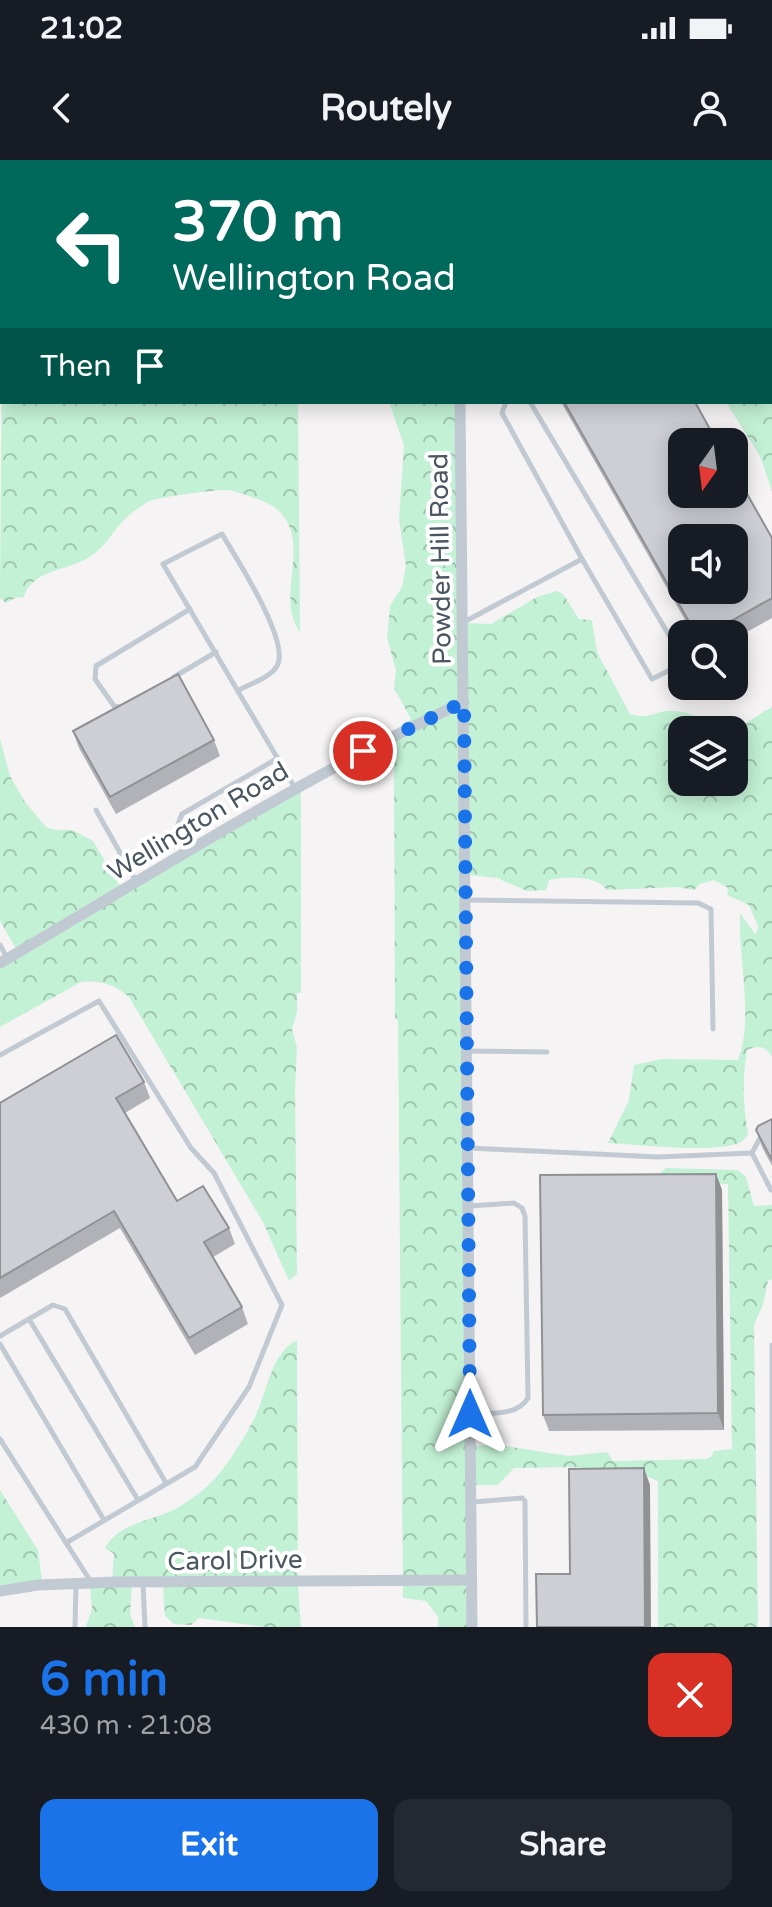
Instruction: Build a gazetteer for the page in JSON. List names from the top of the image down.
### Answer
{
  "streets": {
    "street": ["Powder Hill Road", "Wellington Road", "Carol Drive"]
  },
  "crossings": [
    ["Powder Hill Road", "Wellington Road"],
    ["Powder Hill Road", "Carol Drive"]
  ],
  "north": "bottom",
  "page": {
    "status": "21:02",
    "header": "Routely",
    "turn": ["370 m", "Wellington Road"],
    "then": "Then",
    "heading": ["6 min", "430 m · 21:08"],
    "buttons": ["Exit", "Share"]
  }
}
